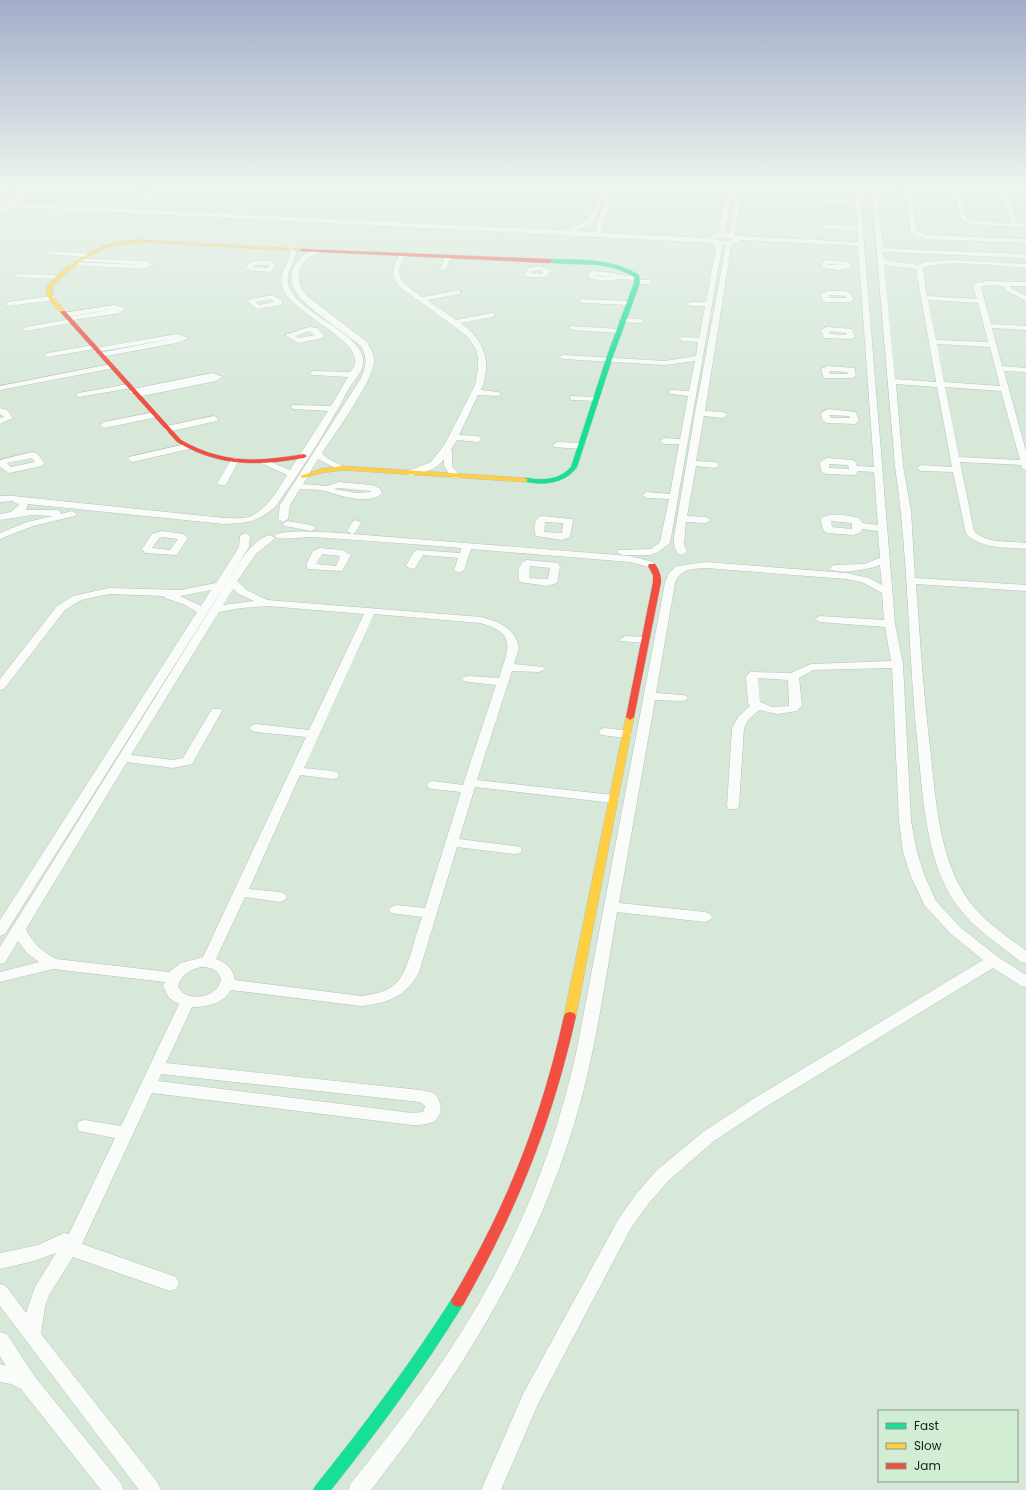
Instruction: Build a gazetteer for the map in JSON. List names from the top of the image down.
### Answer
{
  "legend": ["Fast", "Slow", "Jam"]
}
